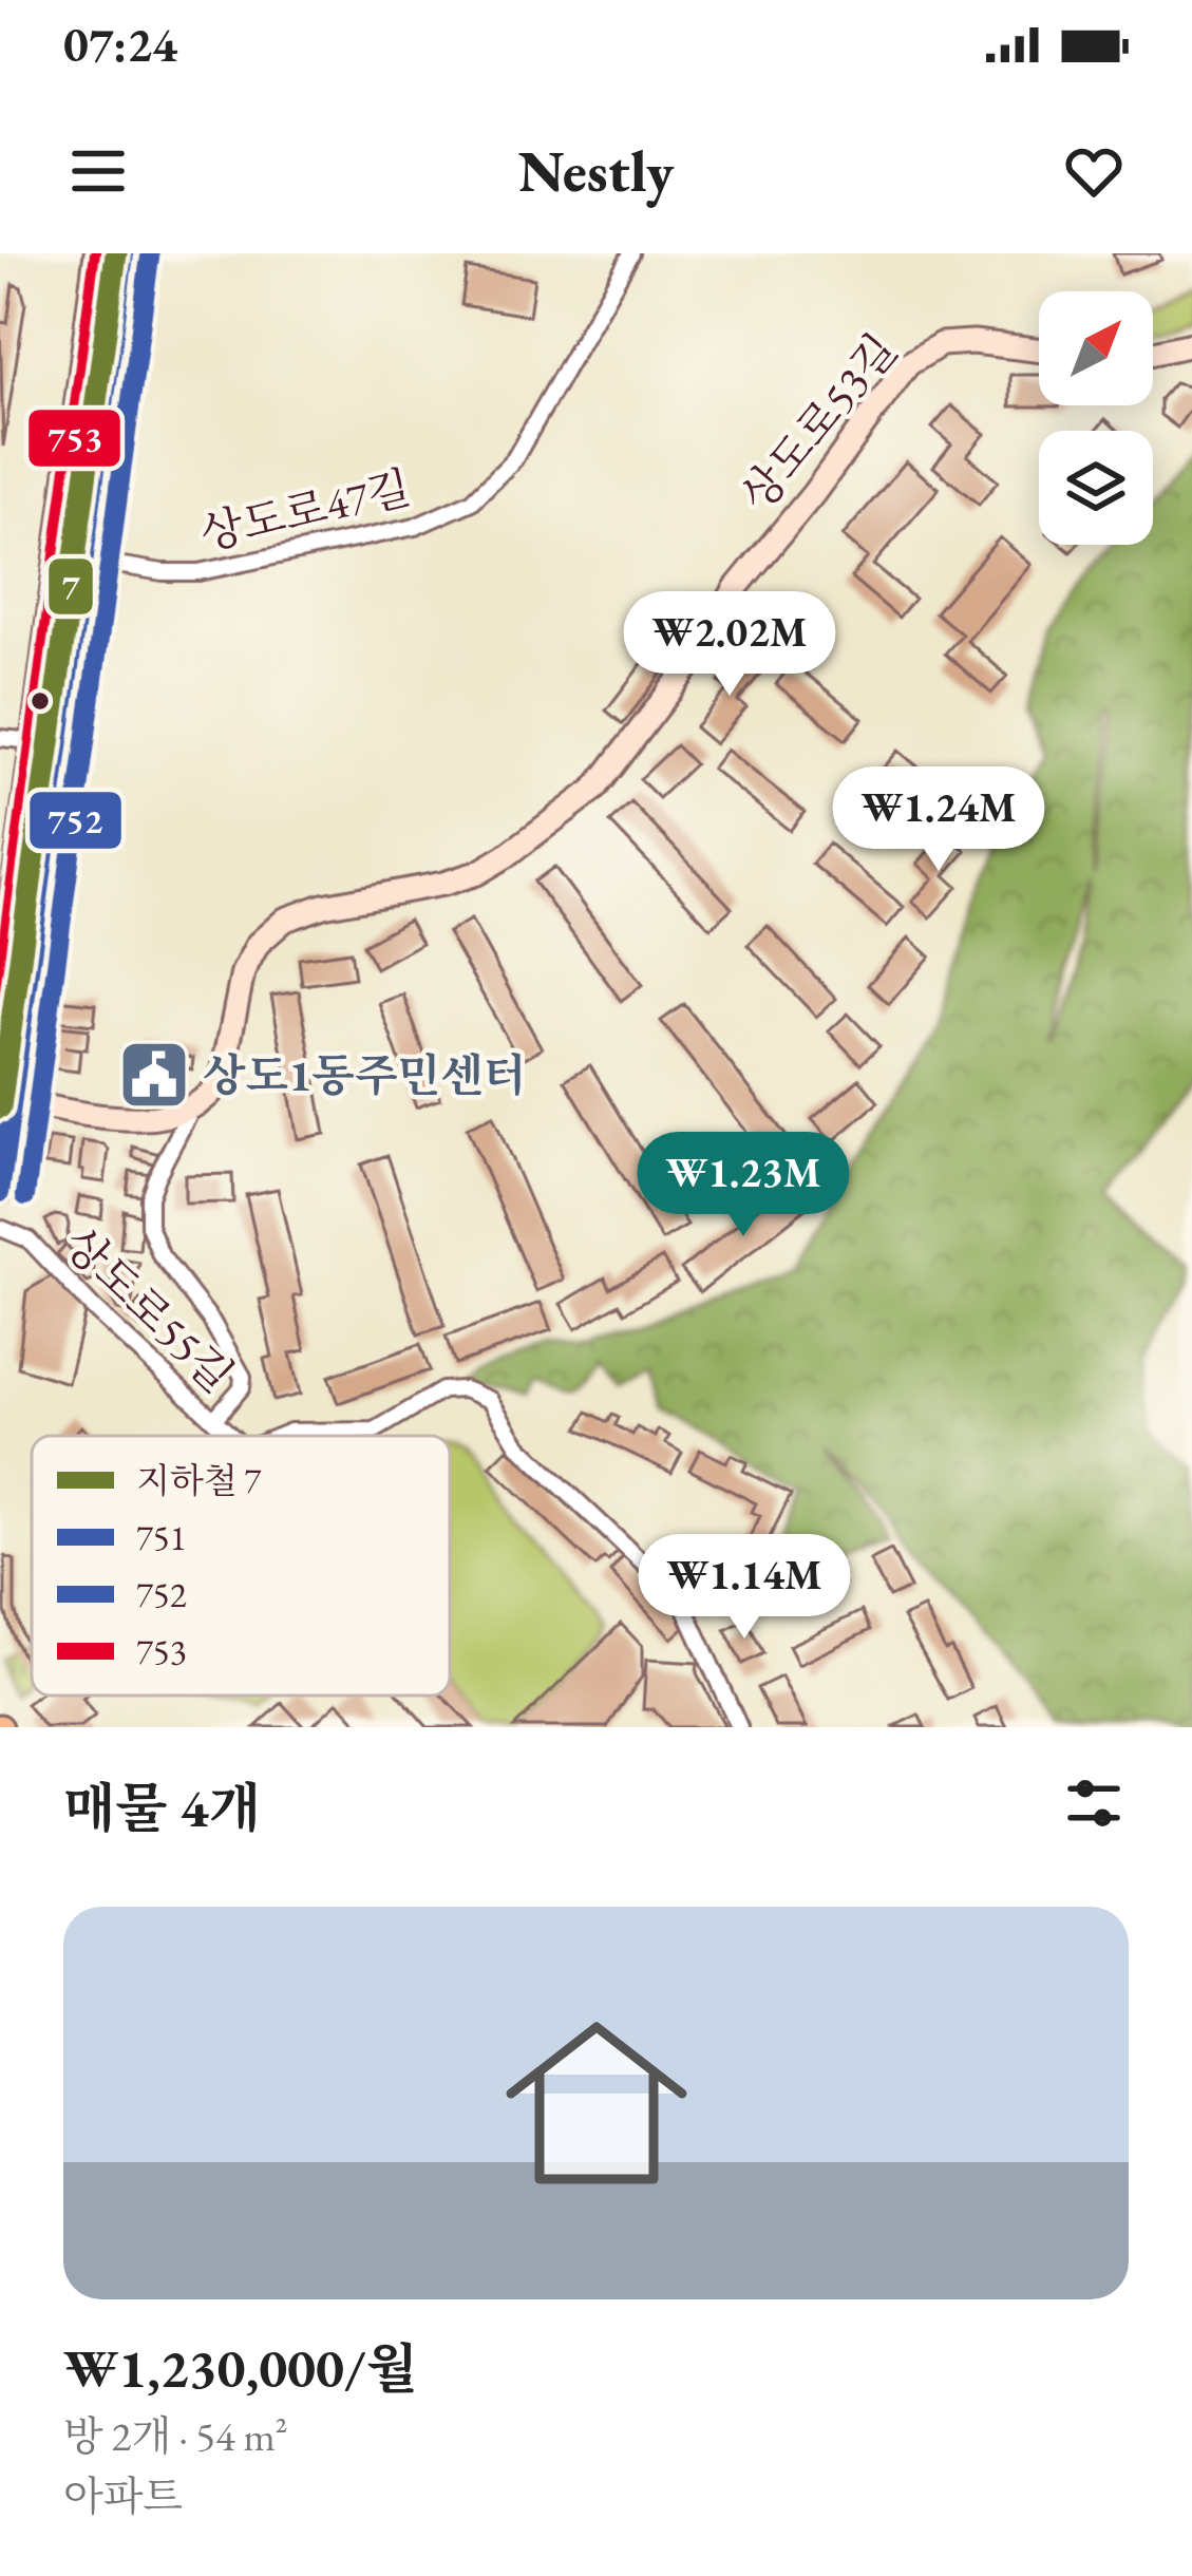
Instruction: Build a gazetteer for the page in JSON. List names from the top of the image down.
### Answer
{
  "streets": {
    "street": ["상도로53길", "상도로47길", "상도로55길"]
  },
  "places": {
    "public building": ["상도1동주민센터"]
  },
  "lines": [
    "metro line 7",
    "transit line 751",
    "transit line 753",
    "transit line 752"
  ],
  "legend": [
    "지하철 7",
    "751",
    "752",
    "753"
  ],
  "north": "top right",
  "page": {
    "status": "07:24",
    "header": "Nestly",
    "price": [
      "₩2.02M",
      "₩1.24M",
      "₩1.23M",
      "₩1.14M"
    ],
    "heading": "매물 4개",
    "list": [
      {
        "name": "₩1,230,000/월",
        "note": "방 2개 · 54 m² · 아파트"
      }
    ]
  }
}
